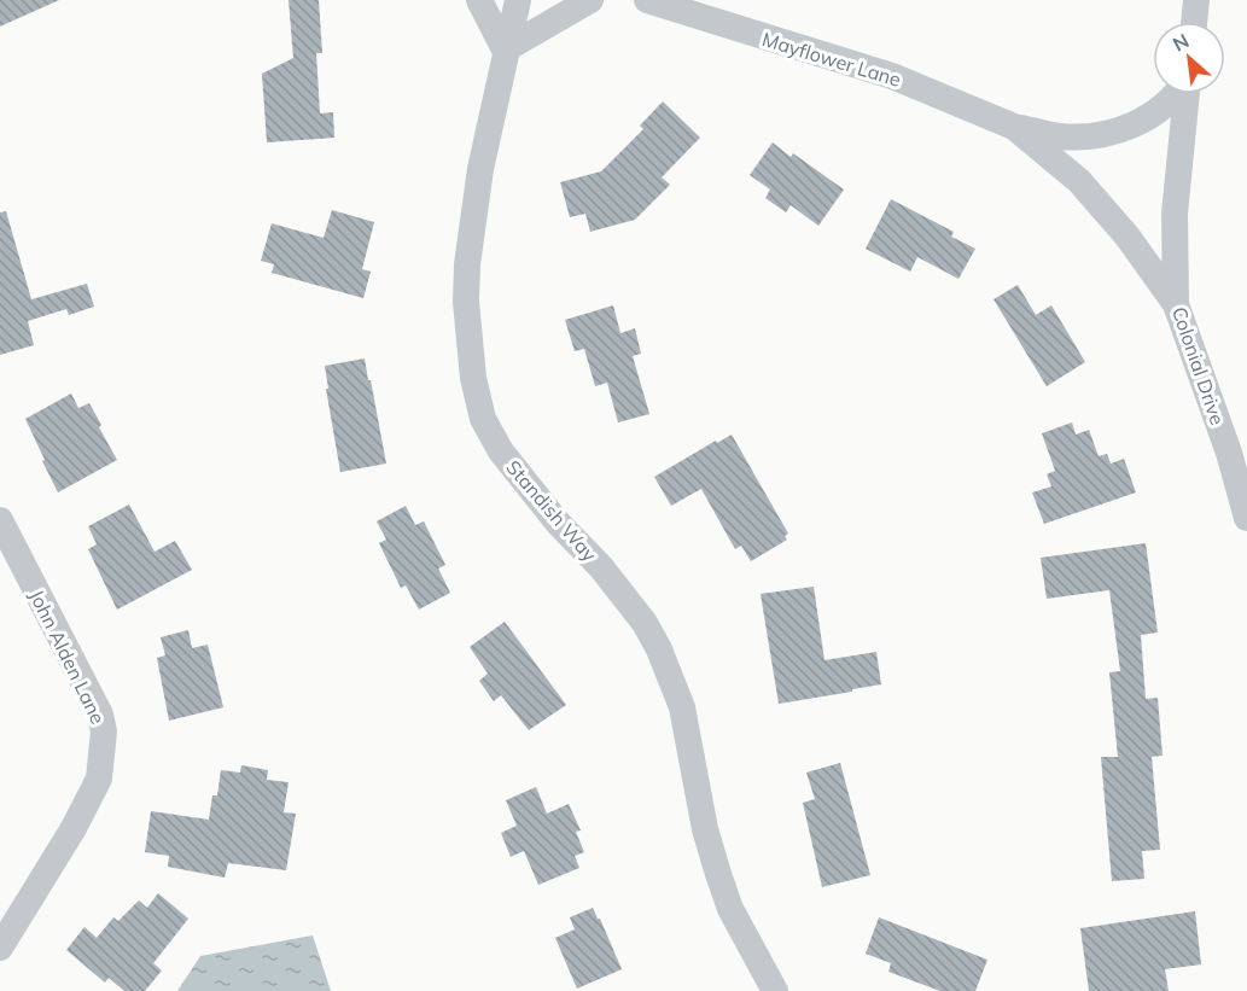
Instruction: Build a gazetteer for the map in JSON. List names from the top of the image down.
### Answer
{
  "streets": {
    "street": [
      "Mayflower Lane",
      "Colonial Drive",
      "Standish Way",
      "John Alden Lane"
    ]
  },
  "crossings": [
    ["Mayflower Lane", "Colonial Drive"]
  ],
  "north": "top left"
}
